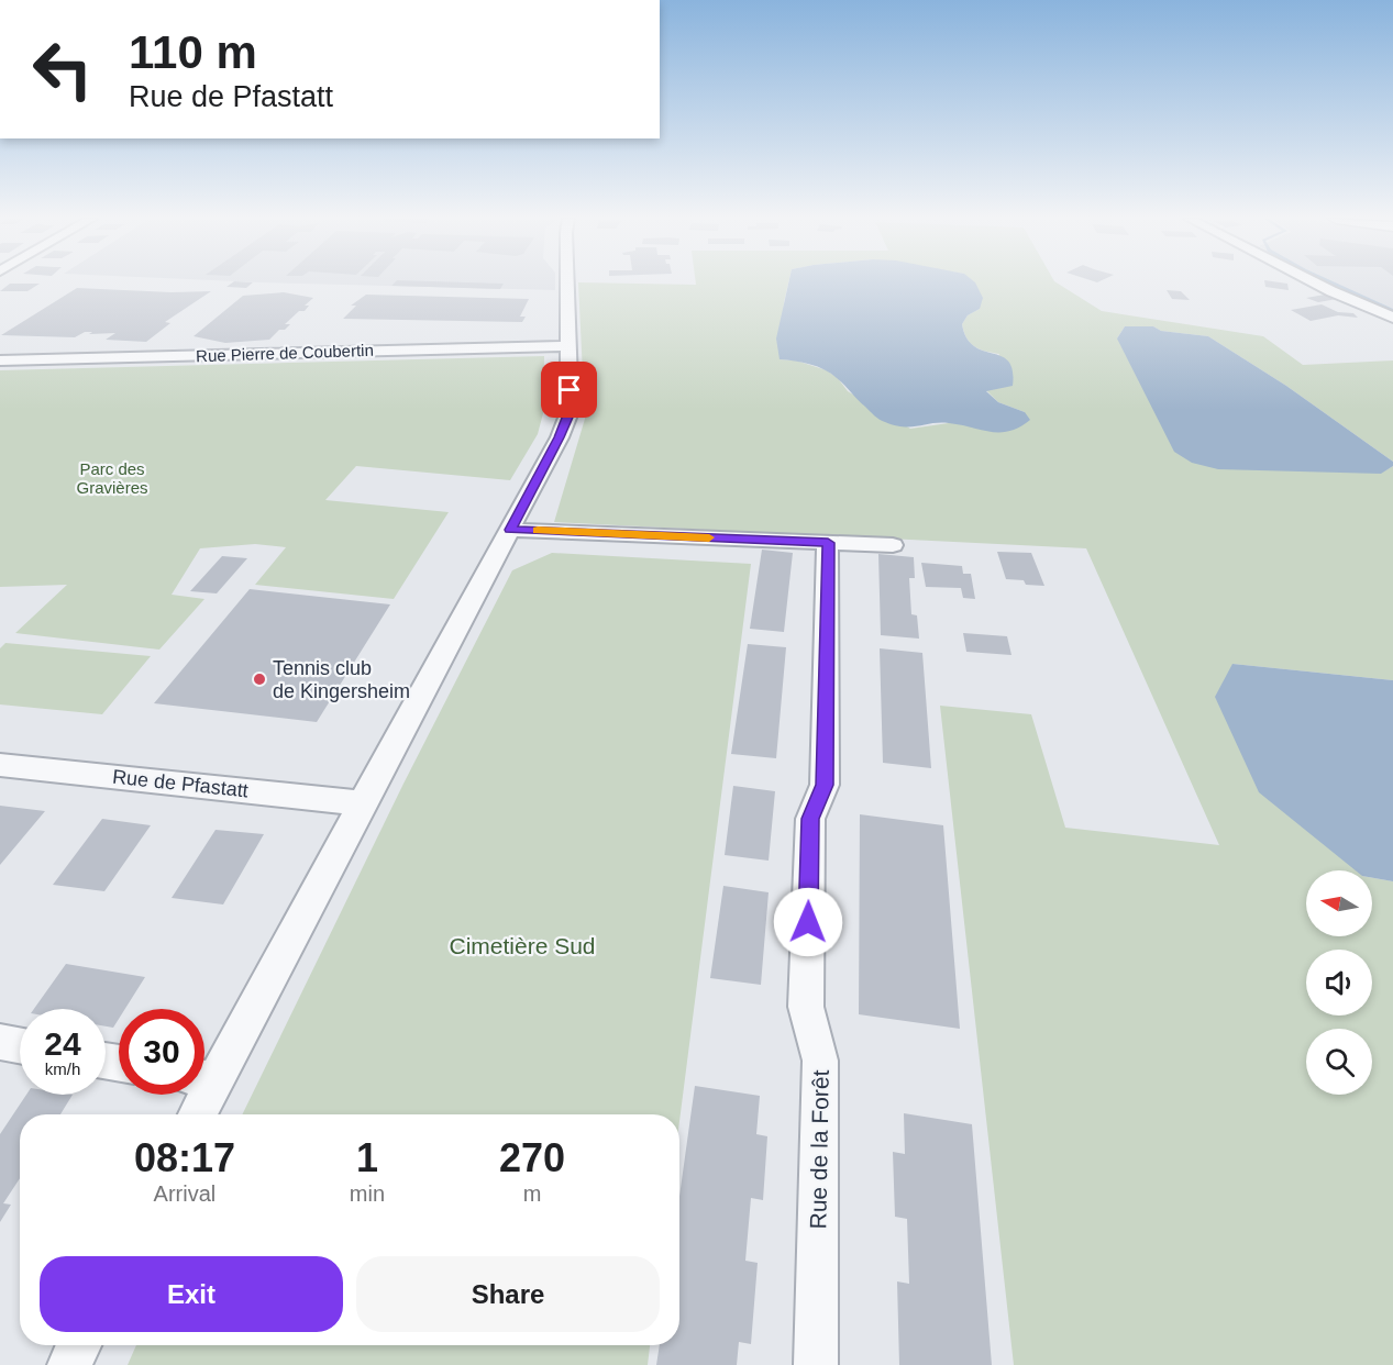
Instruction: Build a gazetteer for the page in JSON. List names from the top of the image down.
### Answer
{
  "streets": {
    "street": ["Rue Pierre de Coubertin", "Rue de Pfastatt", "Rue de la Forêt"]
  },
  "parks": ["Parc des Gravières", "Cimetière Sud"],
  "places": ["Tennis club de Kingersheim"],
  "north": "left",
  "page": {
    "turn": ["110 m", "Rue de Pfastatt"],
    "speed": "24 km/h",
    "limit": "30",
    "eta": [
      "08:17",
      "Arrival",
      "1",
      "min",
      "270",
      "m"
    ],
    "buttons": ["Exit", "Share"]
  }
}
